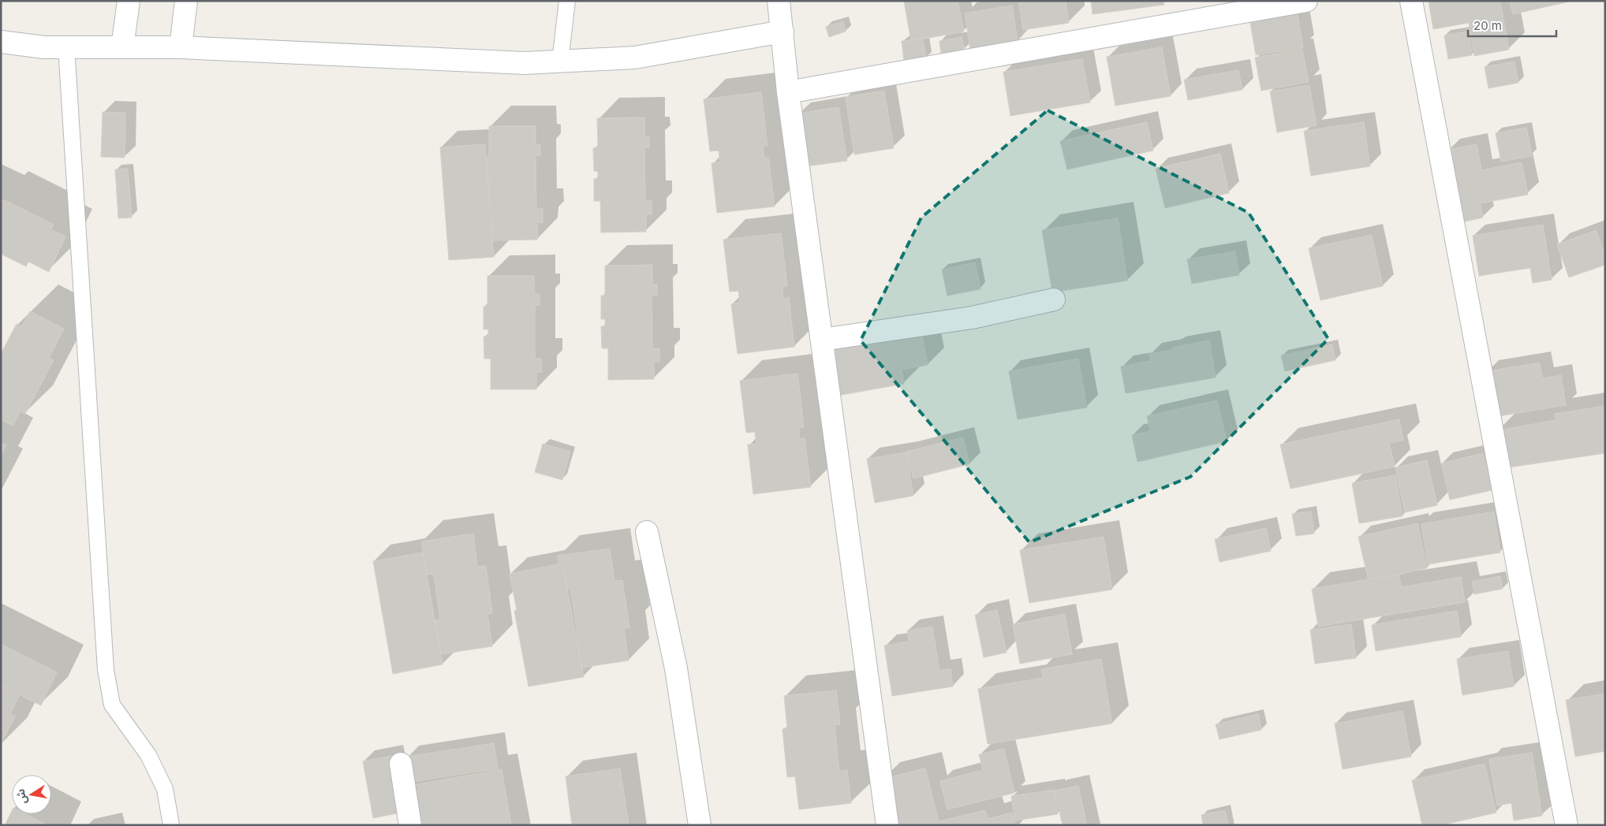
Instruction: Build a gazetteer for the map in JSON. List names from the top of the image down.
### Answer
{
  "scale_bar": "20 m",
  "north": "left"
}
